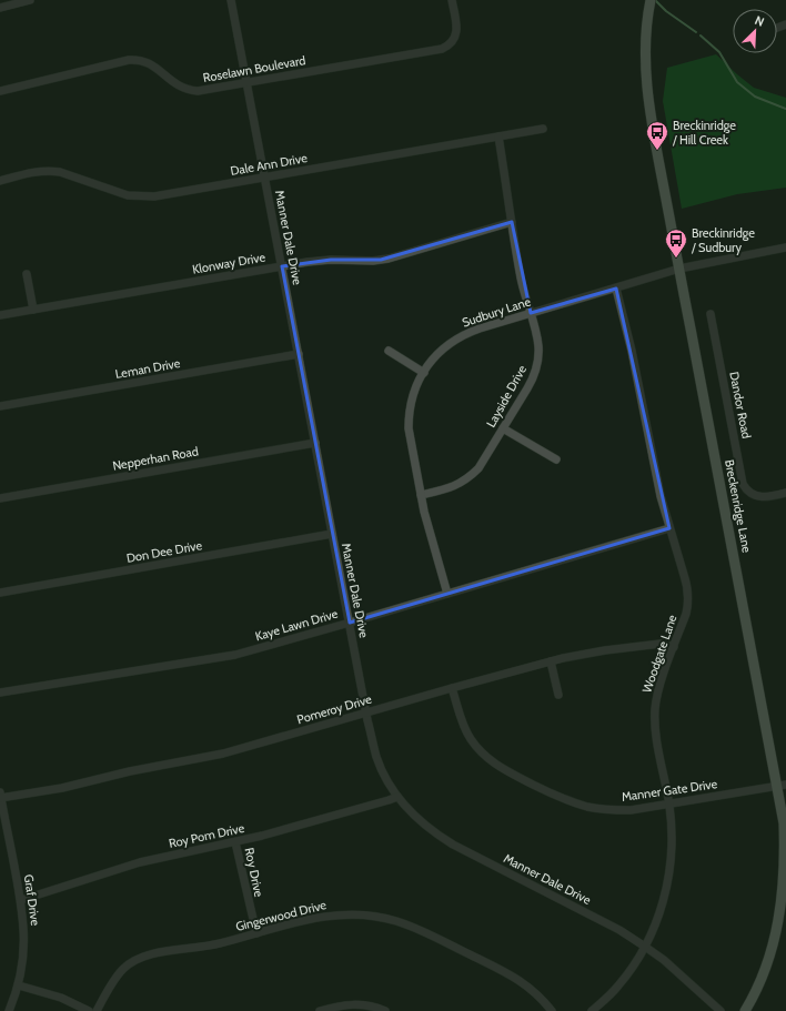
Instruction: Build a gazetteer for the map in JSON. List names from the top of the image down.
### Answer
{
  "streets": {
    "main road": ["Breckenridge Lane"],
    "street": [
      "Roselawn Boulevard",
      "Dale Ann Drive",
      "Manner Dale Drive",
      "Klonway Drive",
      "Sudbury Lane",
      "Leman Drive",
      "Layside Drive",
      "Dandor Road",
      "Nepperhan Road",
      "Don Dee Drive",
      "Kaye Lawn Drive",
      "Woodgate Lane",
      "Pomeroy Drive",
      "Manner Gate Drive",
      "Roy Pom Drive",
      "Roy Drive",
      "Graf Drive",
      "Gingerwood Drive"
    ]
  },
  "crossings": [
    ["Roselawn Boulevard", "Manner Dale Drive"],
    ["Dale Ann Drive", "Manner Dale Drive"],
    ["Dale Ann Drive", "Layside Drive"],
    ["Manner Dale Drive", "Klonway Drive"],
    ["Manner Dale Drive", "Leman Drive"],
    ["Manner Dale Drive", "Nepperhan Road"],
    ["Manner Dale Drive", "Don Dee Drive"],
    ["Manner Dale Drive", "Kaye Lawn Drive"],
    ["Manner Dale Drive", "Woodgate Lane"],
    ["Manner Dale Drive", "Pomeroy Drive"],
    ["Manner Dale Drive", "Roy Pom Drive"],
    ["Klonway Drive", "Layside Drive"],
    ["Sudbury Lane", "Layside Drive"],
    ["Sudbury Lane", "Breckenridge Lane"],
    ["Sudbury Lane", "Kaye Lawn Drive"],
    ["Sudbury Lane", "Woodgate Lane"],
    ["Breckenridge Lane", "Manner Gate Drive"],
    ["Kaye Lawn Drive", "Woodgate Lane"],
    ["Woodgate Lane", "Pomeroy Drive"],
    ["Woodgate Lane", "Manner Gate Drive"],
    ["Pomeroy Drive", "Manner Gate Drive"],
    ["Pomeroy Drive", "Graf Drive"],
    ["Roy Pom Drive", "Roy Drive"],
    ["Roy Pom Drive", "Graf Drive"],
    ["Roy Drive", "Gingerwood Drive"]
  ],
  "places": {
    "bus stop": ["Breckinridge / Hill Creek", "Breckinridge / Sudbury"]
  },
  "north": "top right"
}
